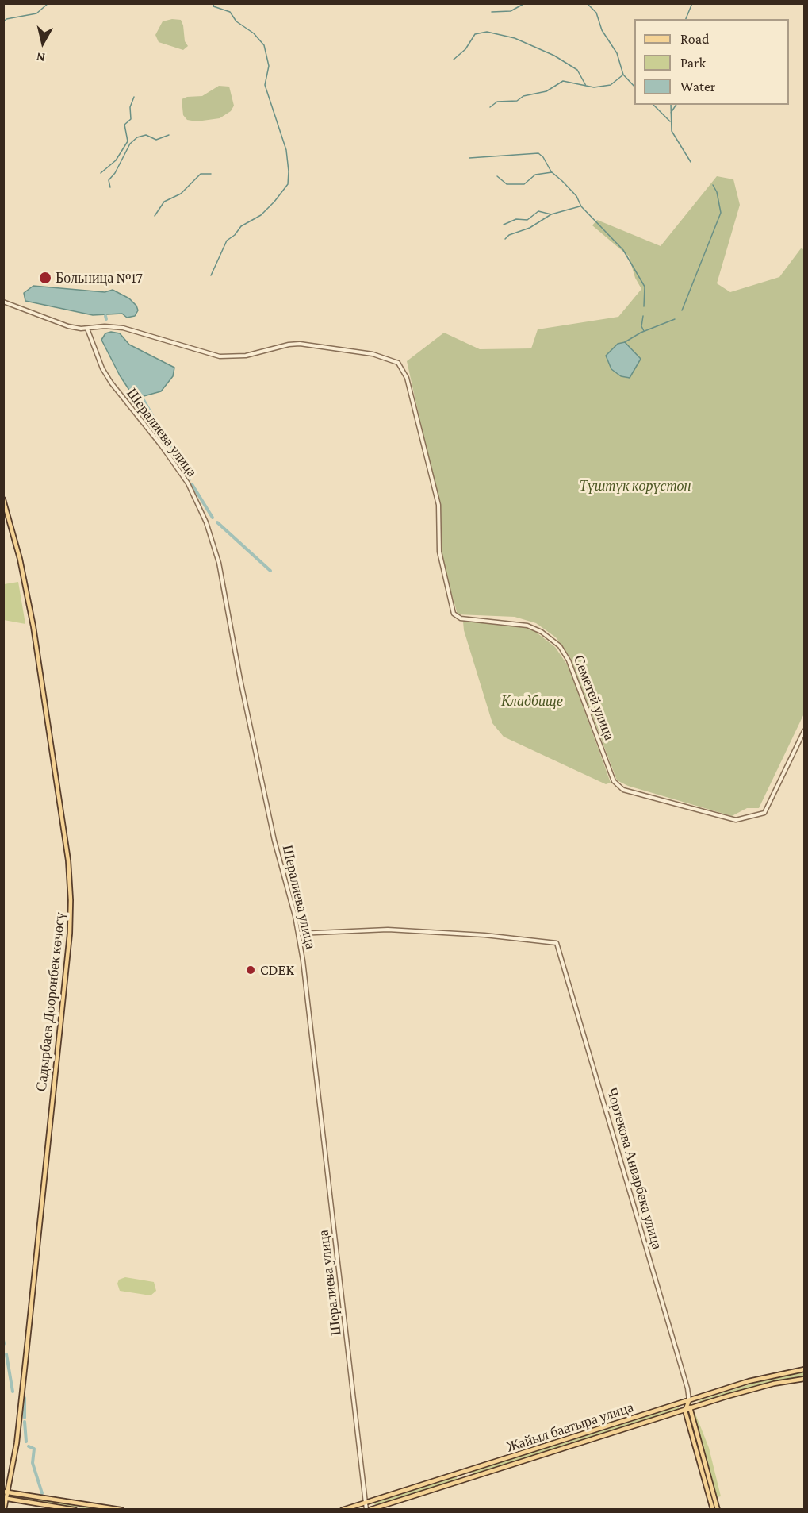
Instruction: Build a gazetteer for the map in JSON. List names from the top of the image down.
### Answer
{
  "streets": {
    "main road": ["Садырбаев Дооронбек көчөсү", "Жайыл баатыра улица"],
    "street": ["Шералиева улица", "Семетей улица", "Чортекова Анварбека улица"]
  },
  "crossings": [
    ["Шералиева улица", "Семетей улица"],
    ["Шералиева улица", "Чортекова Анварбека улица"],
    ["Шералиева улица", "Жайыл баатыра улица"],
    ["Чортекова Анварбека улица", "Жайыл баатыра улица"]
  ],
  "parks": ["Түштүк көрүстөн", "Кладбище"],
  "places": ["Больница №17", "CDEK"],
  "legend": ["Road", "Park", "Water"],
  "north": "bottom"
}
